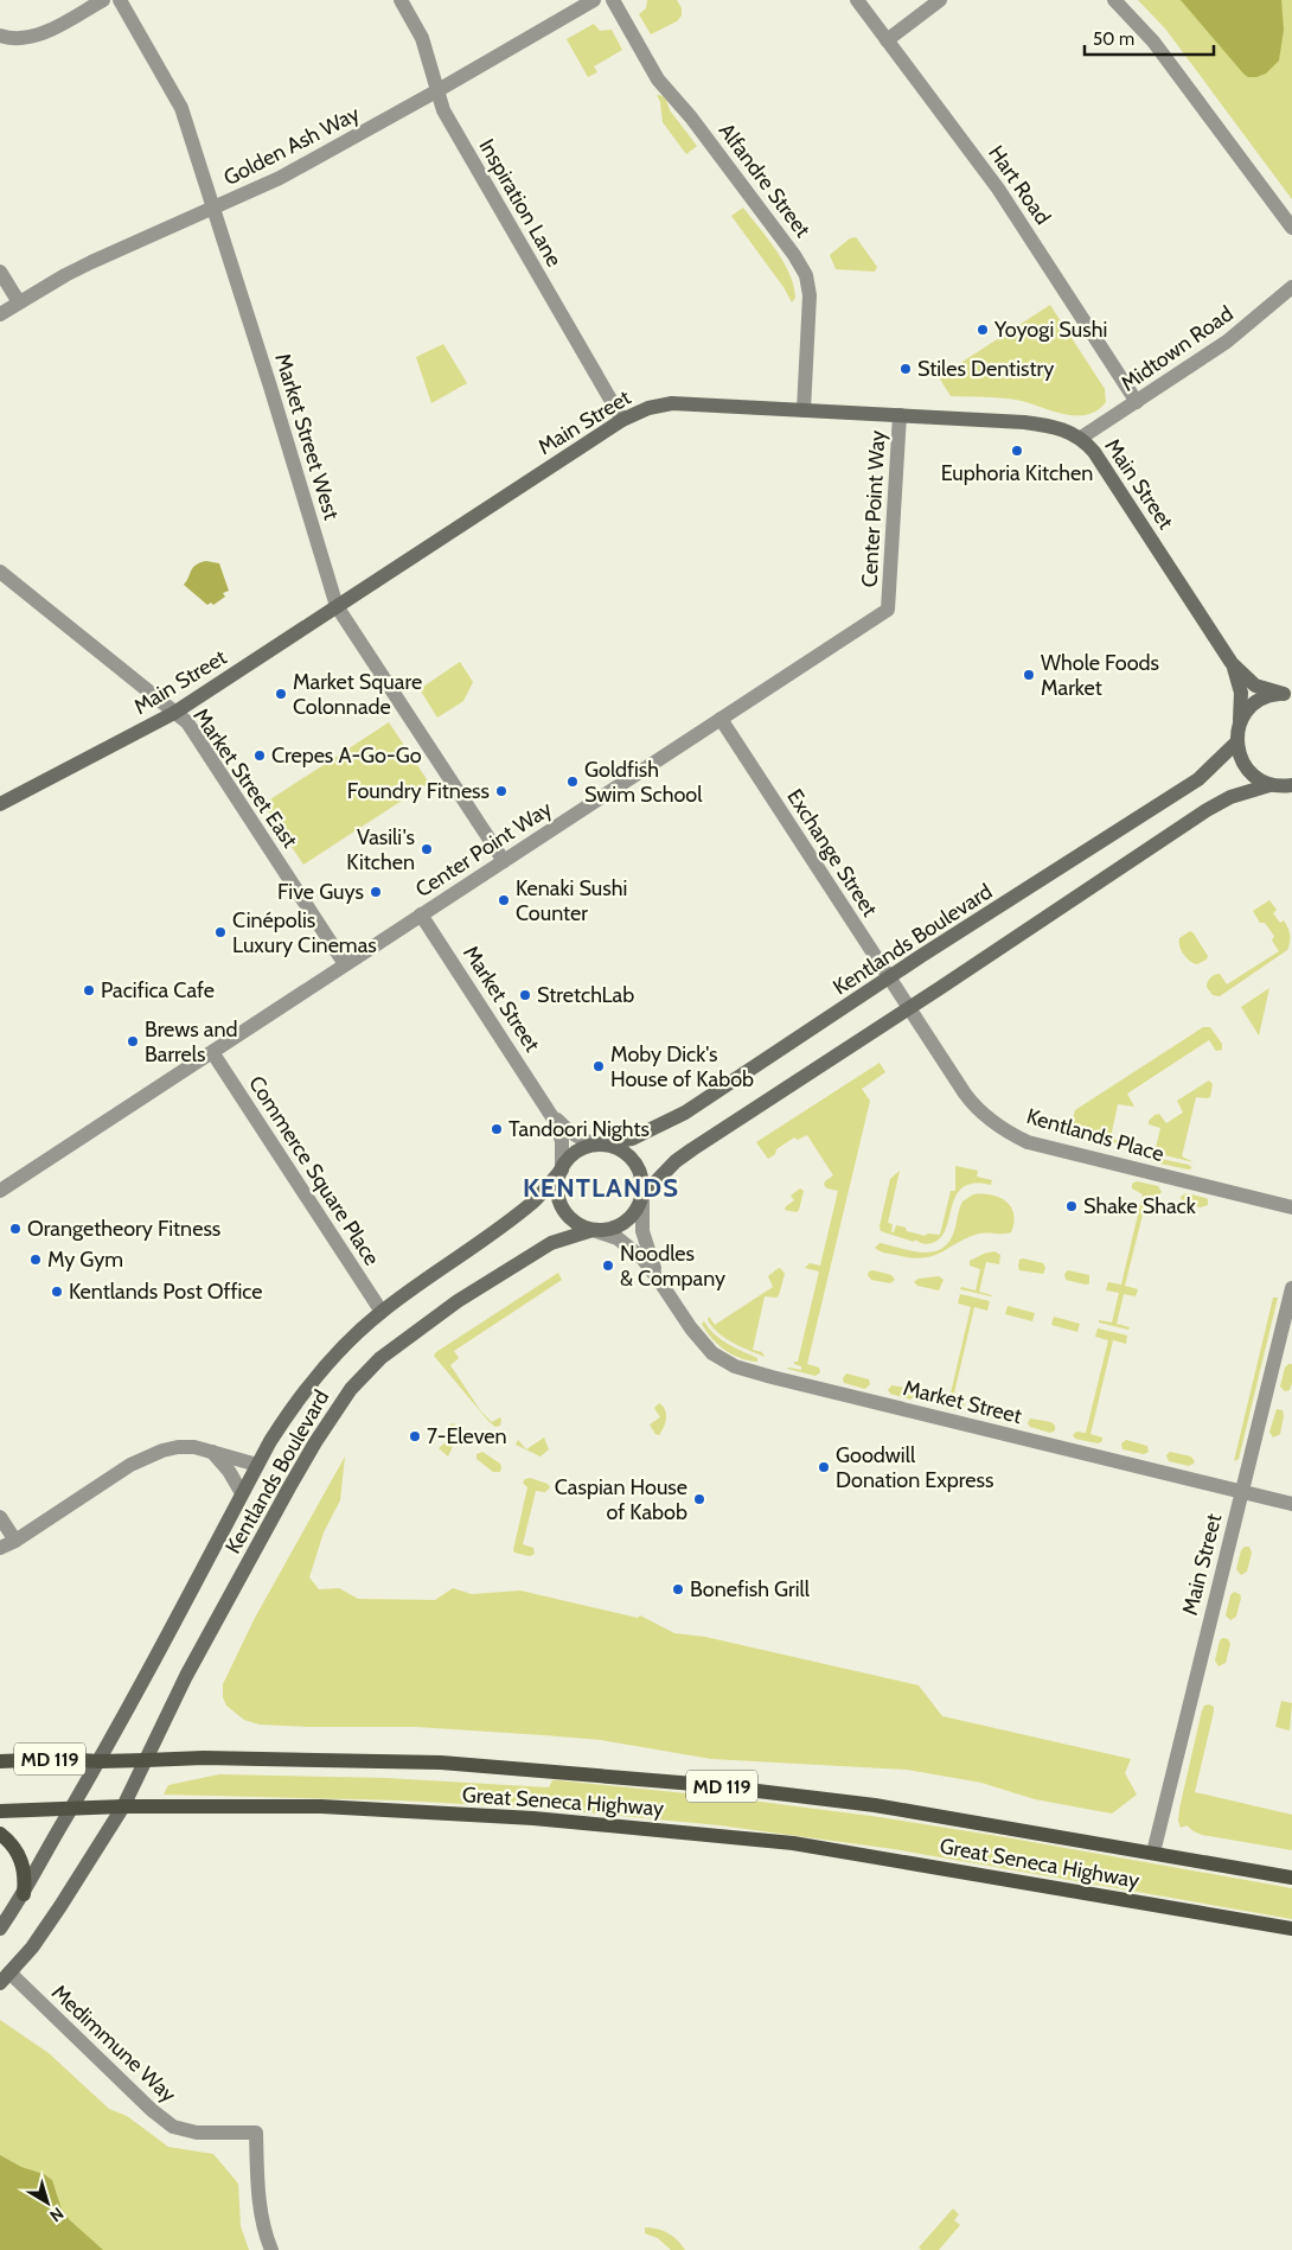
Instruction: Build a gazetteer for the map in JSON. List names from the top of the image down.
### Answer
{
  "streets": {
    "main road": ["MD 119", "Great Seneca Highway"],
    "street": [
      "Golden Ash Way",
      "Alfandre Street",
      "Hart Road",
      "Inspiration Lane",
      "Midtown Road",
      "Main Street",
      "Market Street West",
      "Center Point Way",
      "Market Street East",
      "Exchange Street",
      "Kentlands Boulevard",
      "Market Street",
      "Kentlands Place",
      "Commerce Square Place",
      "Medimmune Way"
    ]
  },
  "crossings": [
    ["Golden Ash Way", "Inspiration Lane"],
    ["Golden Ash Way", "Market Street West"],
    ["Alfandre Street", "Main Street"],
    ["Hart Road", "Midtown Road"],
    ["Inspiration Lane", "Main Street"],
    ["Midtown Road", "Main Street"],
    ["Main Street", "Market Street West"],
    ["Main Street", "Center Point Way"],
    ["Main Street", "Market Street East"],
    ["Main Street", "Kentlands Boulevard"],
    ["Main Street", "Market Street"],
    ["Main Street", "Great Seneca Highway"],
    ["Market Street West", "Center Point Way"],
    ["Center Point Way", "Market Street East"],
    ["Center Point Way", "Exchange Street"],
    ["Center Point Way", "Market Street"],
    ["Center Point Way", "Commerce Square Place"],
    ["Exchange Street", "Kentlands Boulevard"],
    ["Exchange Street", "Kentlands Place"],
    ["Kentlands Boulevard", "Market Street"],
    ["Kentlands Boulevard", "Commerce Square Place"],
    ["Kentlands Boulevard", "Great Seneca Highway"],
    ["Kentlands Boulevard", "Medimmune Way"]
  ],
  "districts": ["KENTLANDS"],
  "places": [
    "Yoyogi Sushi",
    "Stiles Dentistry",
    "Euphoria Kitchen",
    "Whole Foods Market",
    "Market Square Colonnade",
    "Crepes A-Go-Go",
    "Goldfish Swim School",
    "Foundry Fitness",
    "Vasili's Kitchen",
    "Five Guys",
    "Kenaki Sushi Counter",
    "Cinépolis Luxury Cinemas",
    "Pacifica Cafe",
    "StretchLab",
    "Brews and Barrels",
    "Moby Dick's House of Kabob",
    "Tandoori Nights",
    "Shake Shack",
    "Orangetheory Fitness",
    "My Gym",
    "Noodles & Company",
    "Kentlands Post Office",
    "7-Eleven",
    "Goodwill Donation Express",
    "Caspian House of Kabob",
    "Bonefish Grill"
  ],
  "scale_bar": "50 m",
  "north": "bottom right"
}
